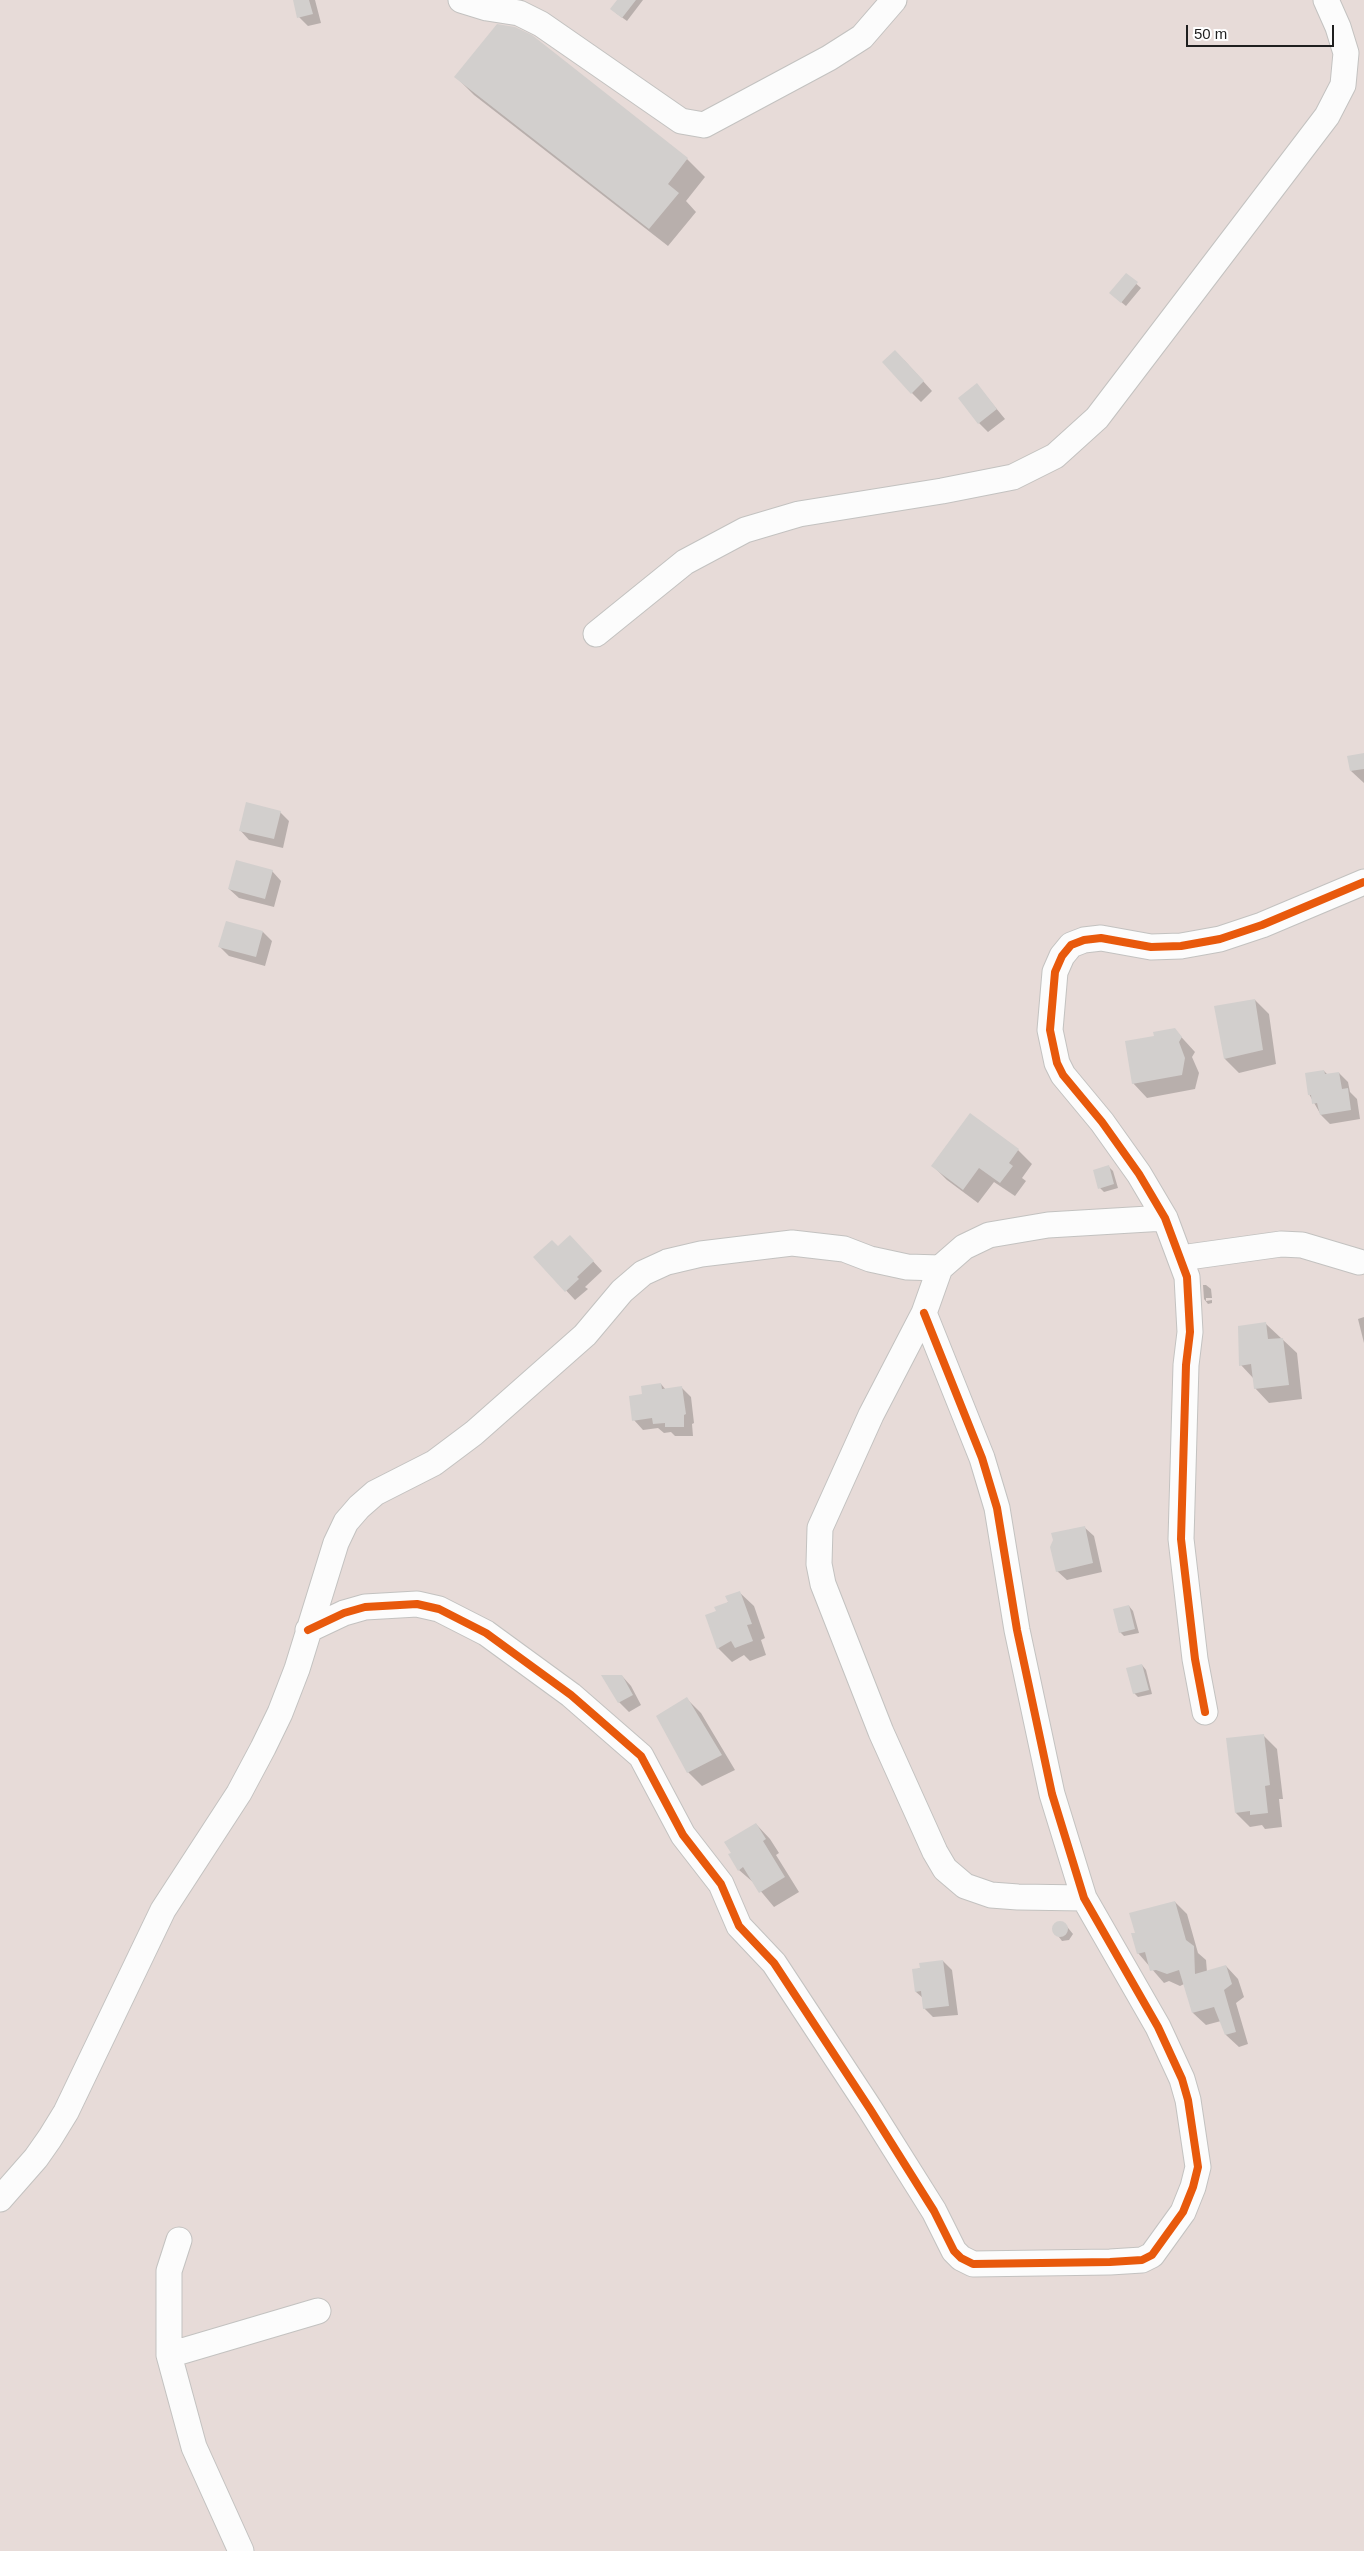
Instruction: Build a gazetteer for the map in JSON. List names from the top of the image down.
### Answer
{
  "scale_bar": "50 m"
}
